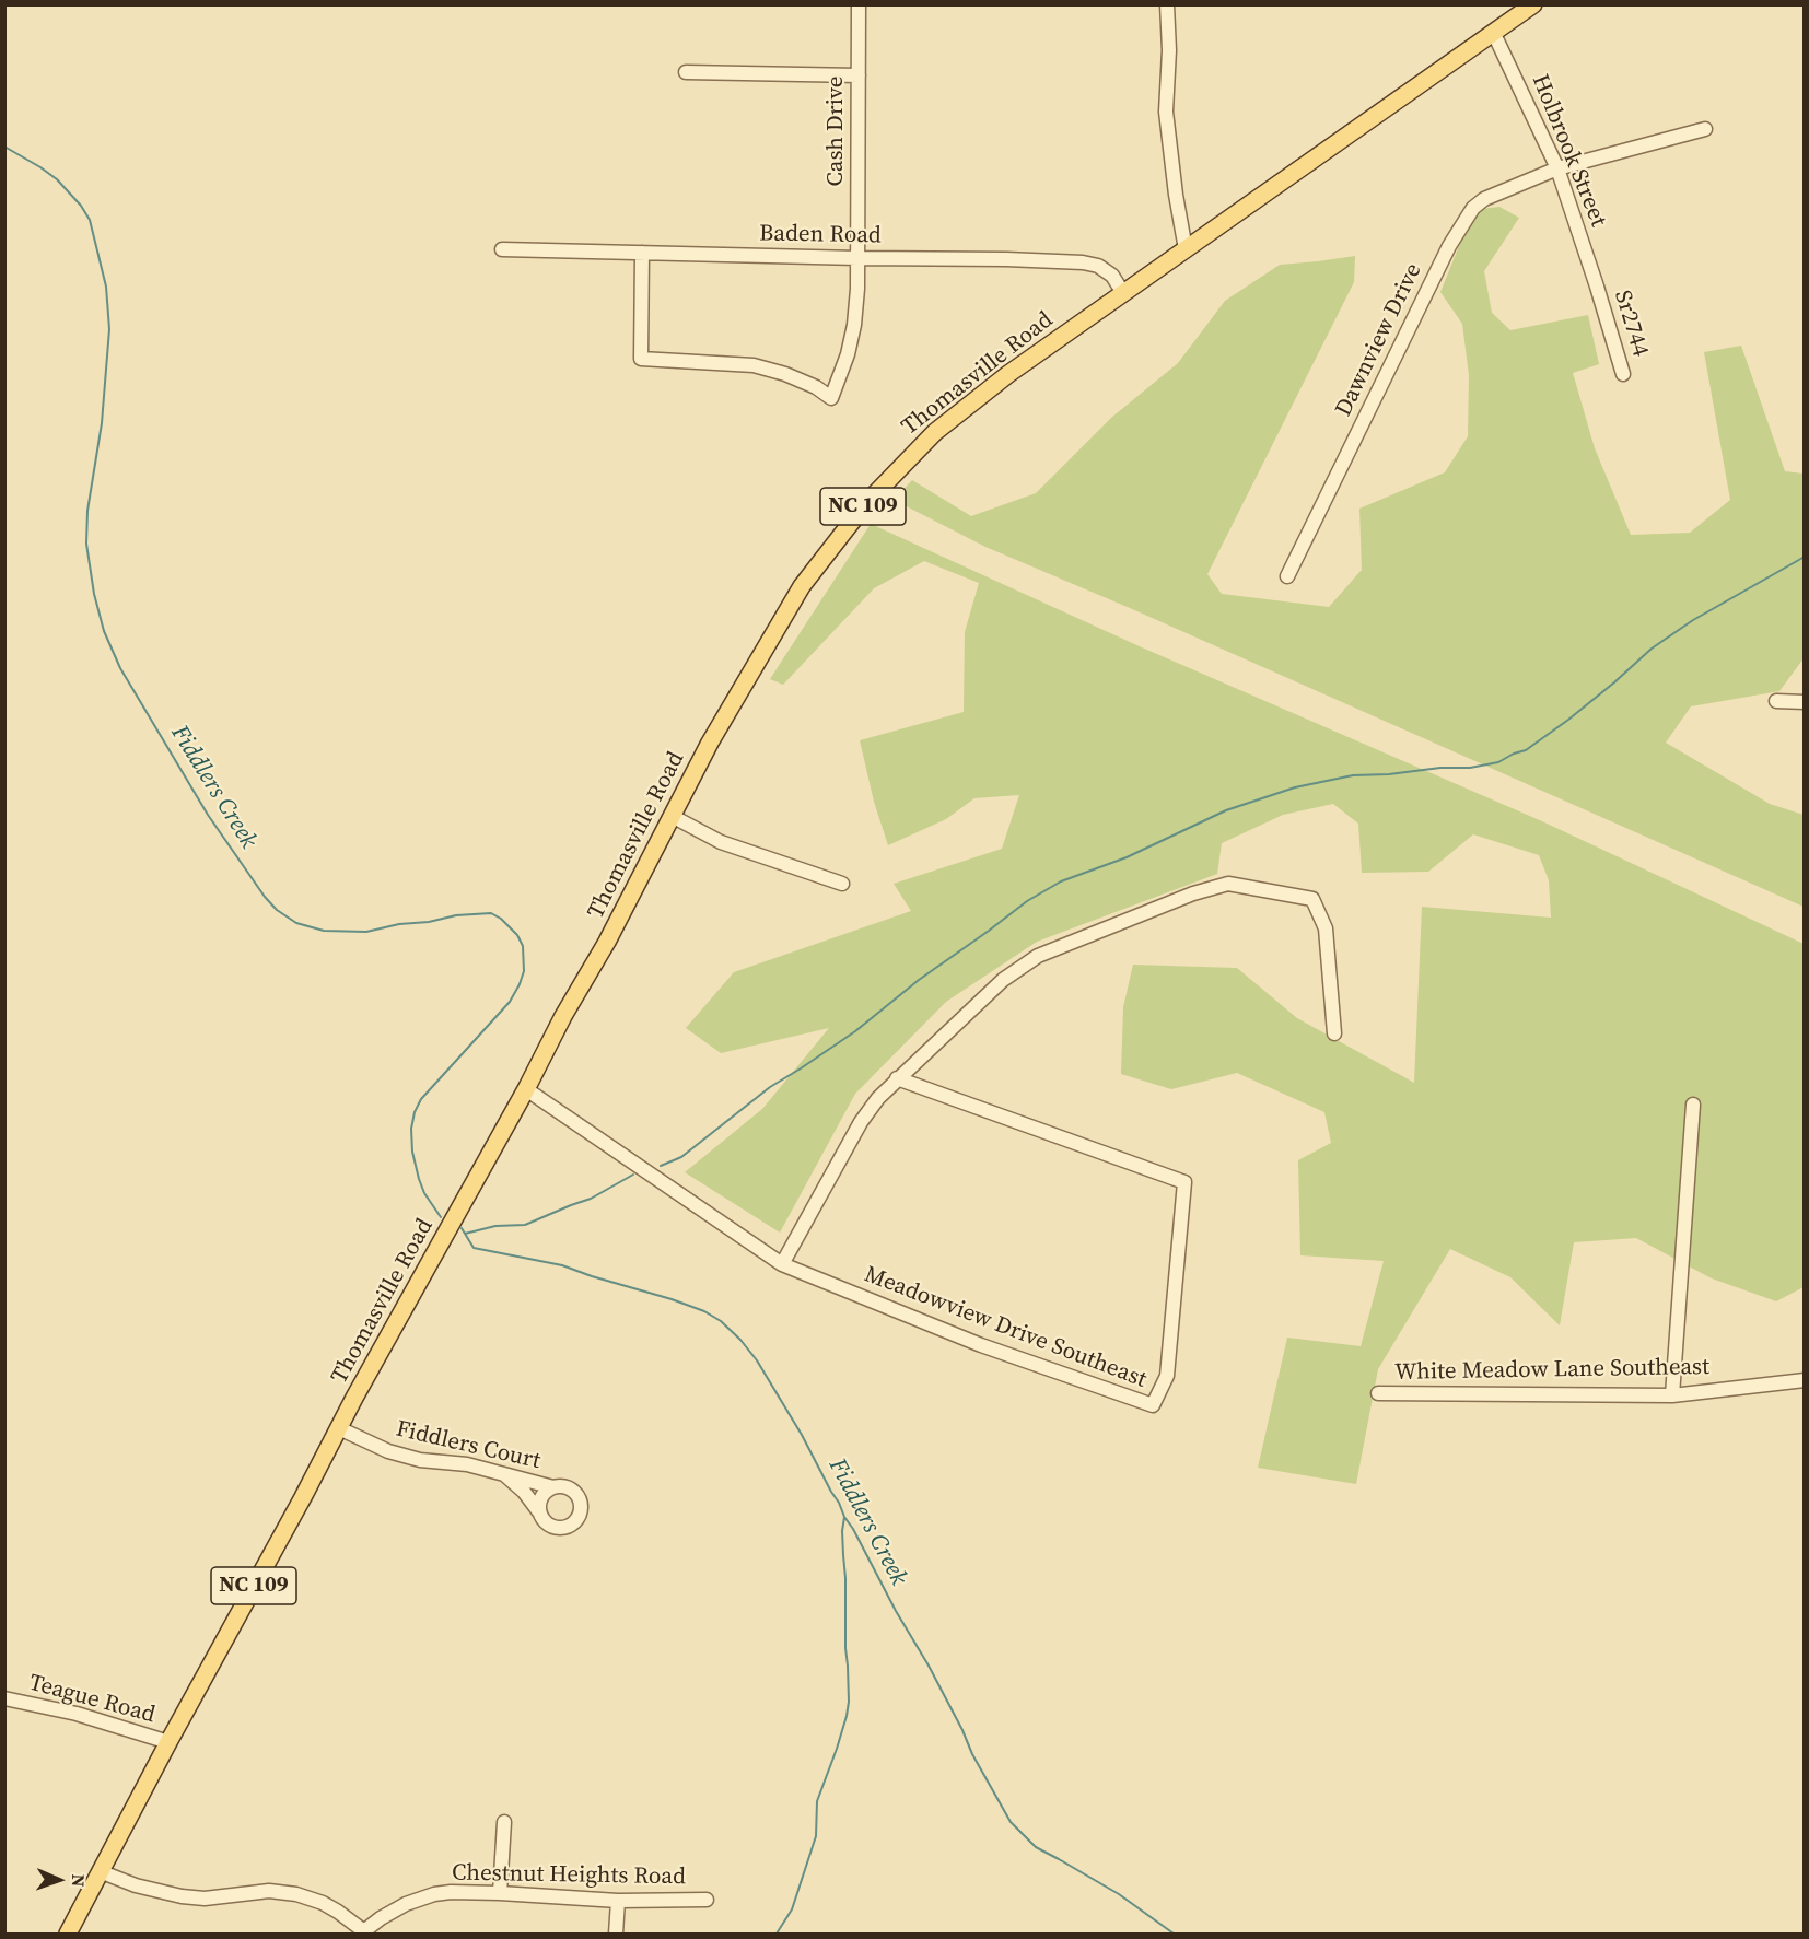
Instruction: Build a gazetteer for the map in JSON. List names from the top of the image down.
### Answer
{
  "streets": {
    "main road": ["Thomasville Road", "NC 109"],
    "street": [
      "Cash Drive",
      "Holbrook Street",
      "Baden Road",
      "Sr2744",
      "Dawnview Drive",
      "Meadowview Drive Southeast",
      "White Meadow Lane Southeast",
      "Fiddlers Court",
      "Teague Road",
      "Chestnut Heights Road"
    ]
  },
  "crossings": [
    ["Cash Drive", "Baden Road"],
    ["Holbrook Street", "Sr2744"],
    ["Holbrook Street", "Dawnview Drive"],
    ["Holbrook Street", "Thomasville Road"],
    ["Baden Road", "Thomasville Road"],
    ["Thomasville Road", "Meadowview Drive Southeast"],
    ["Thomasville Road", "Fiddlers Court"],
    ["Thomasville Road", "Teague Road"]
  ],
  "water": ["Fiddlers Creek"],
  "north": "right"
}
